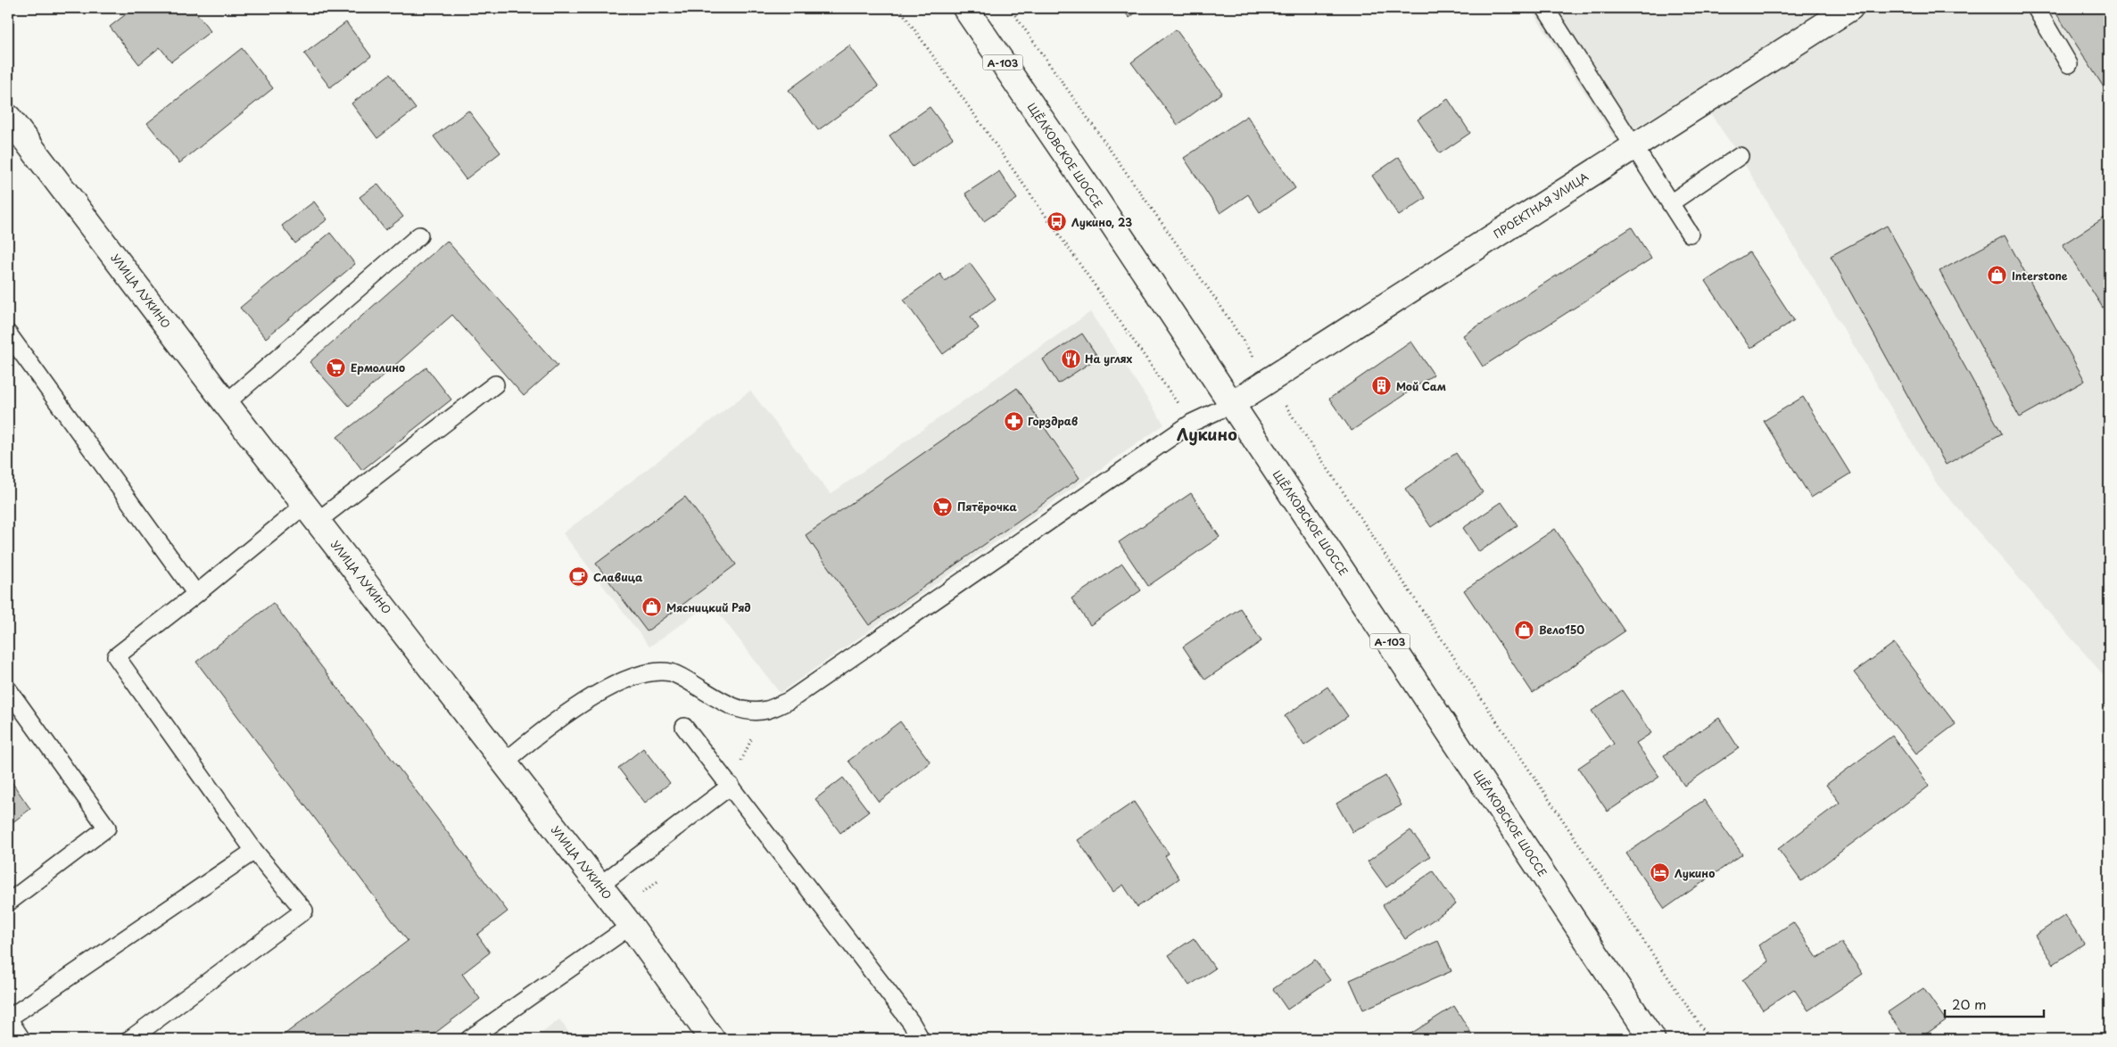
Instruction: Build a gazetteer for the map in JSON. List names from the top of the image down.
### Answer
{
  "streets": {
    "street": [
      "А-103",
      "ЩЁЛКОВСКОЕ ШОССЕ",
      "ПРОЕКТНАЯ УЛИЦА",
      "УЛИЦА ЛУКИНО"
    ]
  },
  "crossings": [
    ["ЩЁЛКОВСКОЕ ШОССЕ", "ПРОЕКТНАЯ УЛИЦА"]
  ],
  "districts": ["Лукино"],
  "places": {
    "bus stop": ["Лукино, 23"],
    "shop": ["Interstone", "Мясницкий Ряд", "Вело150"],
    "restaurant": ["На углях"],
    "supermarket": ["Ермолино", "Пятёрочка"],
    "building": ["Мой Сам"],
    "pharmacy": ["Горздрав"],
    "cafe": ["Славица"],
    "hotel": ["Лукино"]
  },
  "scale_bar": "20 m"
}
